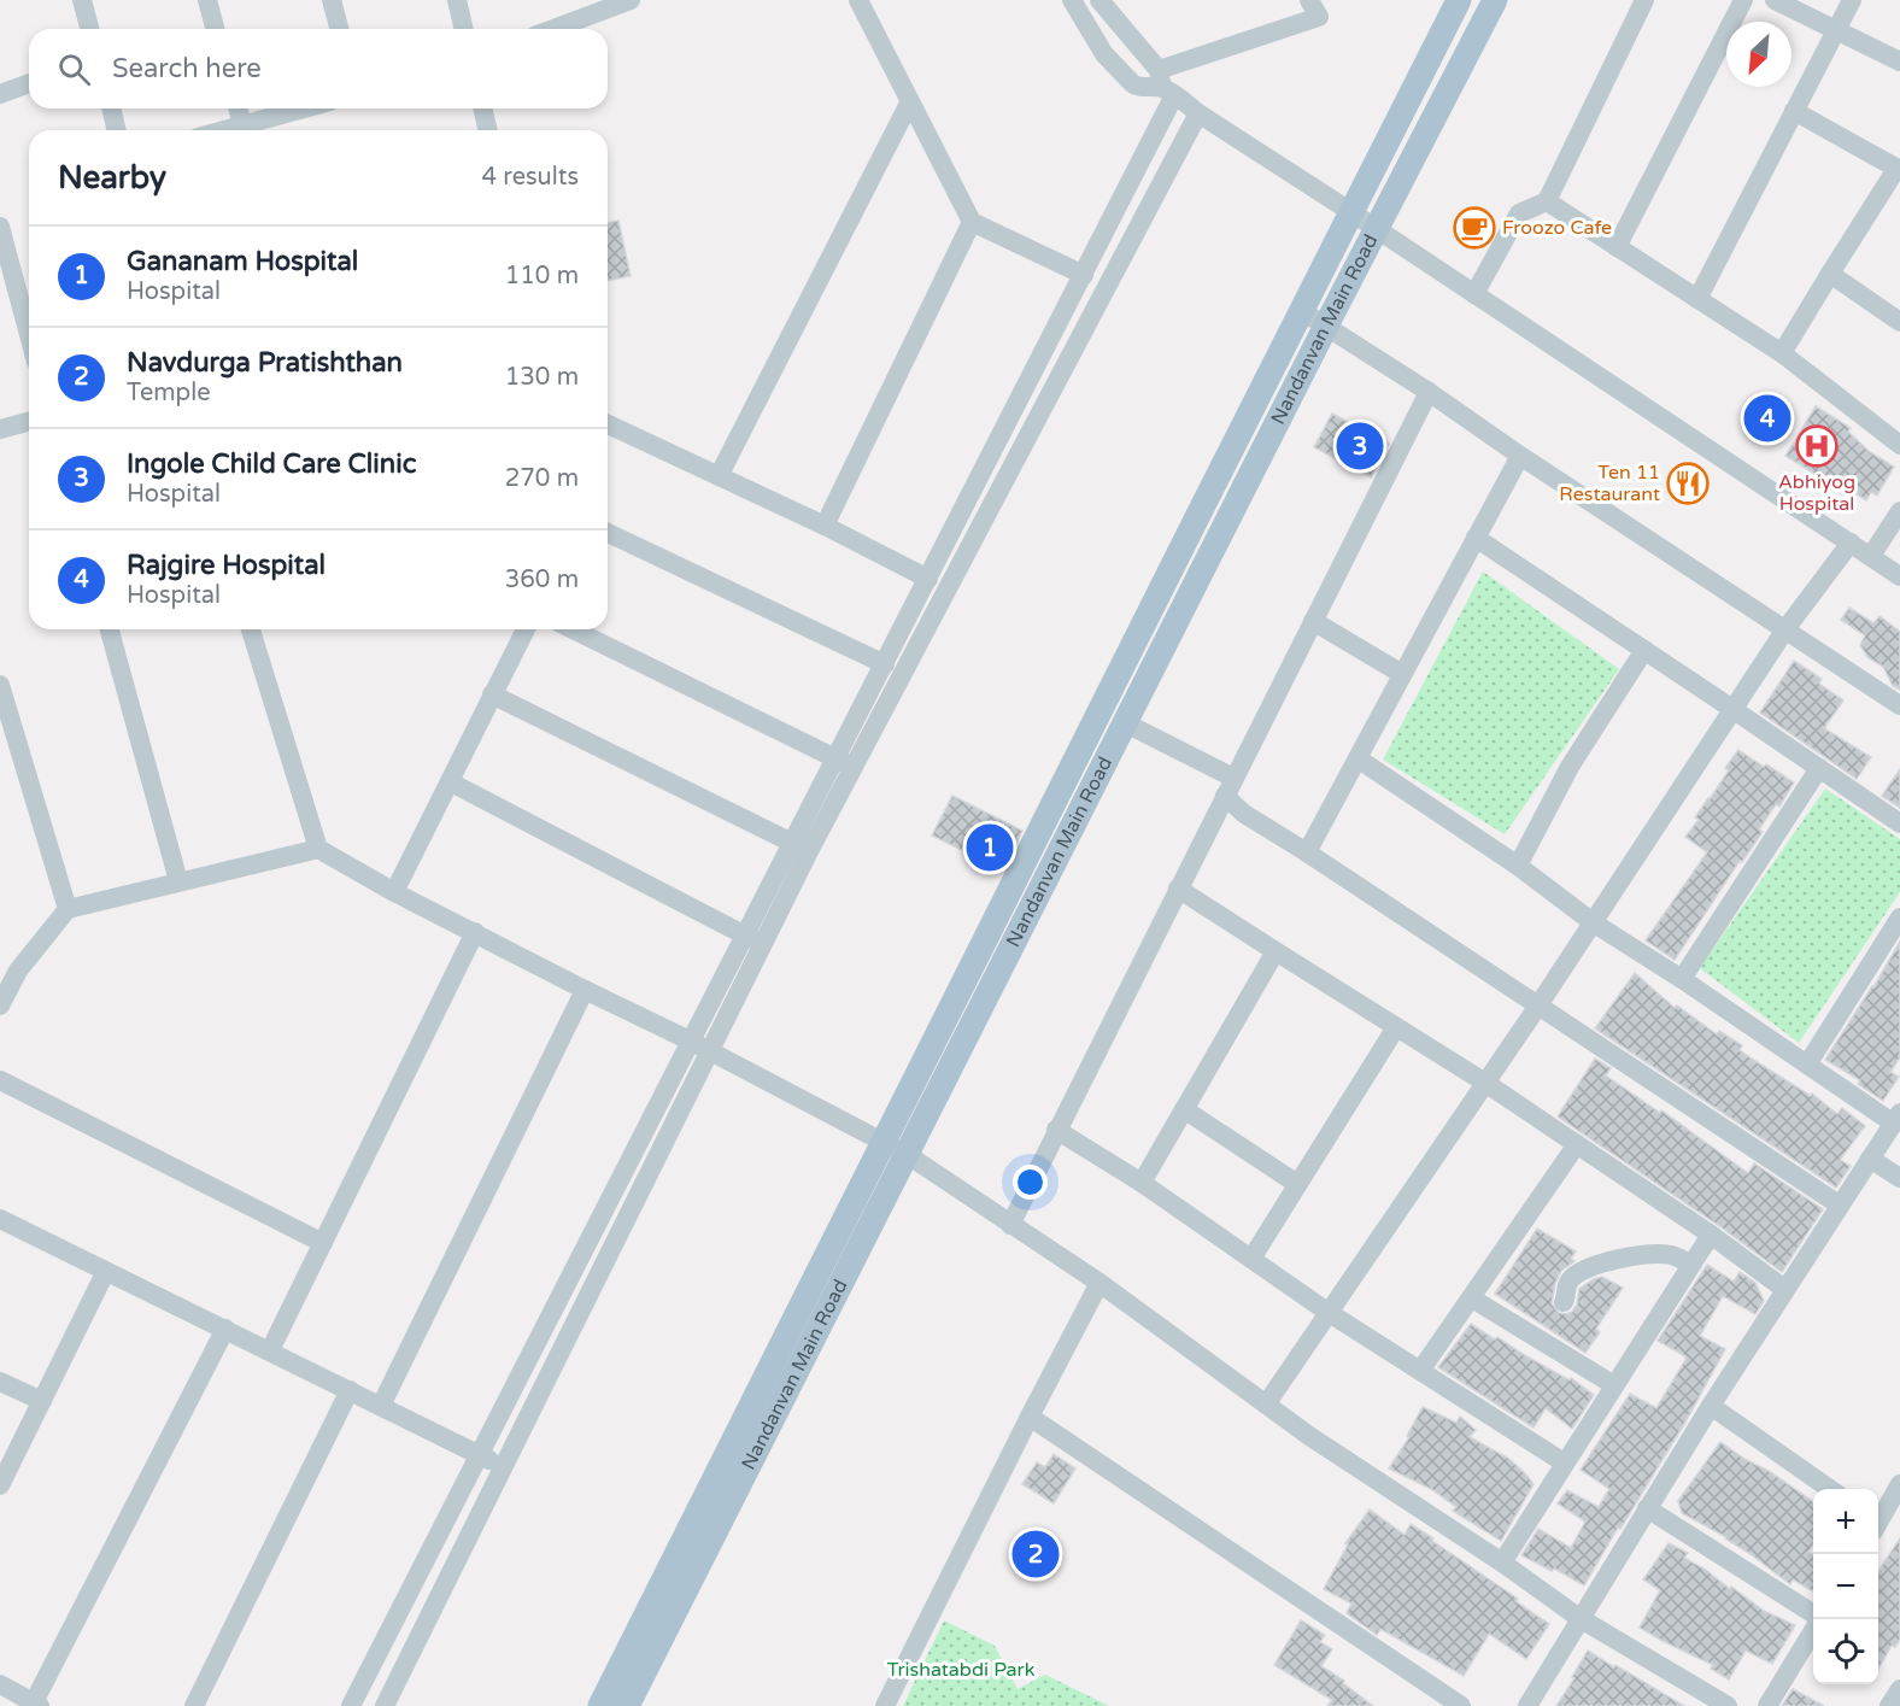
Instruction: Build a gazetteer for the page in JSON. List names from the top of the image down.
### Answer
{
  "streets": {
    "main road": ["Nandanvan Main Road"]
  },
  "parks": ["Trishatabdi Park"],
  "places": {
    "cafe": ["Froozo Cafe"],
    "hospital": ["Abhiyog Hospital"],
    "restaurant": ["Ten 11 Restaurant"]
  },
  "north": "bottom left",
  "page": {
    "search": "Search here",
    "heading": ["Nearby", "4 results"],
    "list": [
      {
        "mark": "1",
        "name": "Gananam Hospital",
        "note": "Hospital",
        "value": "110 m"
      },
      {
        "mark": "2",
        "name": "Navdurga Pratishthan",
        "note": "Temple",
        "value": "130 m"
      },
      {
        "mark": "3",
        "name": "Ingole Child Care Clinic",
        "note": "Hospital",
        "value": "270 m"
      },
      {
        "mark": "4",
        "name": "Rajgire Hospital",
        "note": "Hospital",
        "value": "360 m"
      }
    ],
    "pins": [
      "4",
      "3",
      "1",
      "2"
    ],
    "map_buttons": ["+", "−"]
  }
}
